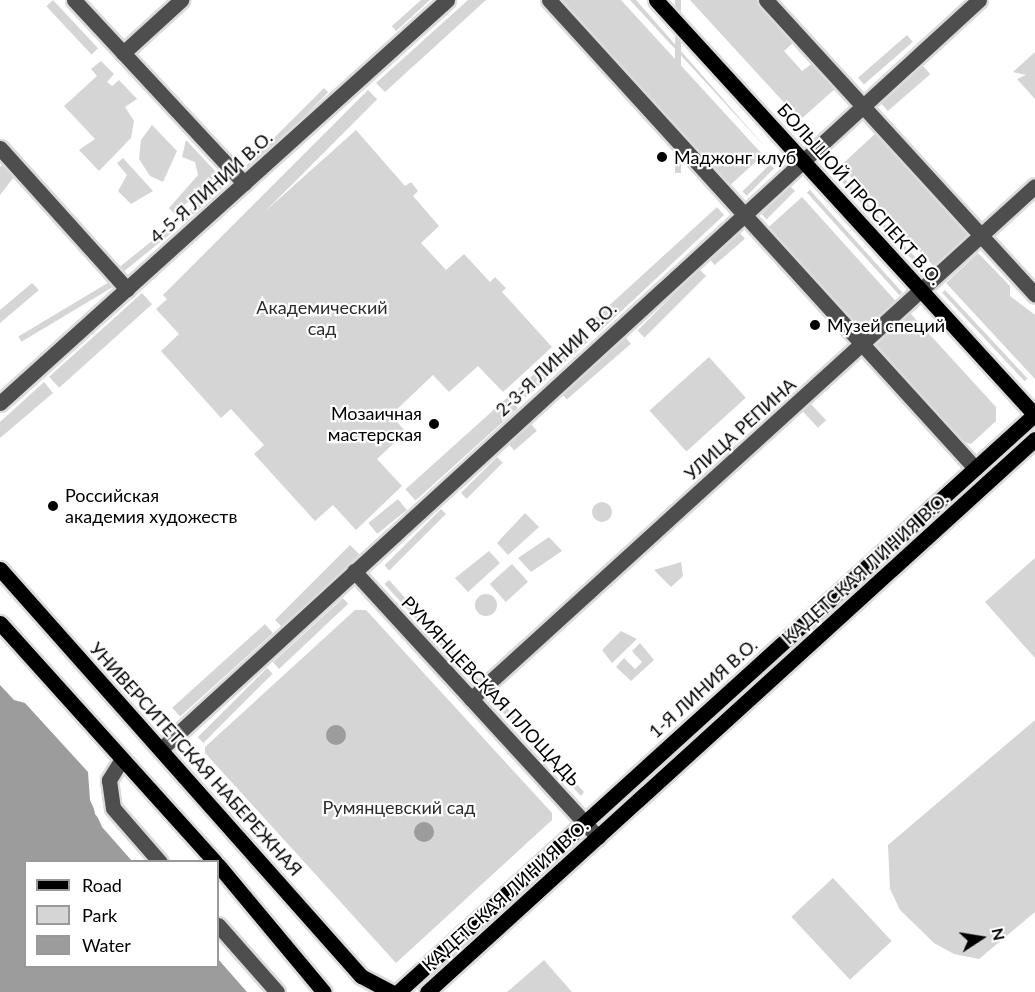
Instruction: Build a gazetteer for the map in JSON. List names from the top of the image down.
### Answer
{
  "streets": {
    "main road": [
      "БОЛЬШОЙ ПРОСПЕКТ В.О.",
      "КАДЕТСКАЯ ЛИНИЯ В.О.",
      "1-Я ЛИНИЯ В.О.",
      "УНИВЕРСИТЕТСКАЯ НАБЕРЕЖНАЯ"
    ],
    "street": [
      "4-5-Я ЛИНИИ В.О.",
      "2-3-Я ЛИНИИ В.О.",
      "УЛИЦА РЕПИНА",
      "РУМЯНЦЕВСКАЯ ПЛОЩАДЬ"
    ]
  },
  "crossings": [
    ["БОЛЬШОЙ ПРОСПЕКТ В.О.", "2-3-Я ЛИНИИ В.О."],
    ["БОЛЬШОЙ ПРОСПЕКТ В.О.", "УЛИЦА РЕПИНА"],
    ["БОЛЬШОЙ ПРОСПЕКТ В.О.", "1-Я ЛИНИЯ В.О."],
    ["2-3-Я ЛИНИИ В.О.", "РУМЯНЦЕВСКАЯ ПЛОЩАДЬ"],
    ["2-3-Я ЛИНИИ В.О.", "УНИВЕРСИТЕТСКАЯ НАБЕРЕЖНАЯ"],
    ["УЛИЦА РЕПИНА", "РУМЯНЦЕВСКАЯ ПЛОЩАДЬ"],
    ["КАДЕТСКАЯ ЛИНИЯ В.О.", "РУМЯНЦЕВСКАЯ ПЛОЩАДЬ"],
    ["1-Я ЛИНИЯ В.О.", "РУМЯНЦЕВСКАЯ ПЛОЩАДЬ"]
  ],
  "parks": ["Академический сад", "Румянцевский сад"],
  "places": [
    "Маджонг клуб",
    "Музей специй",
    "Мозаичная мастерская",
    "Российская академия художеств"
  ],
  "legend": ["Road", "Park", "Water"],
  "north": "right"
}
